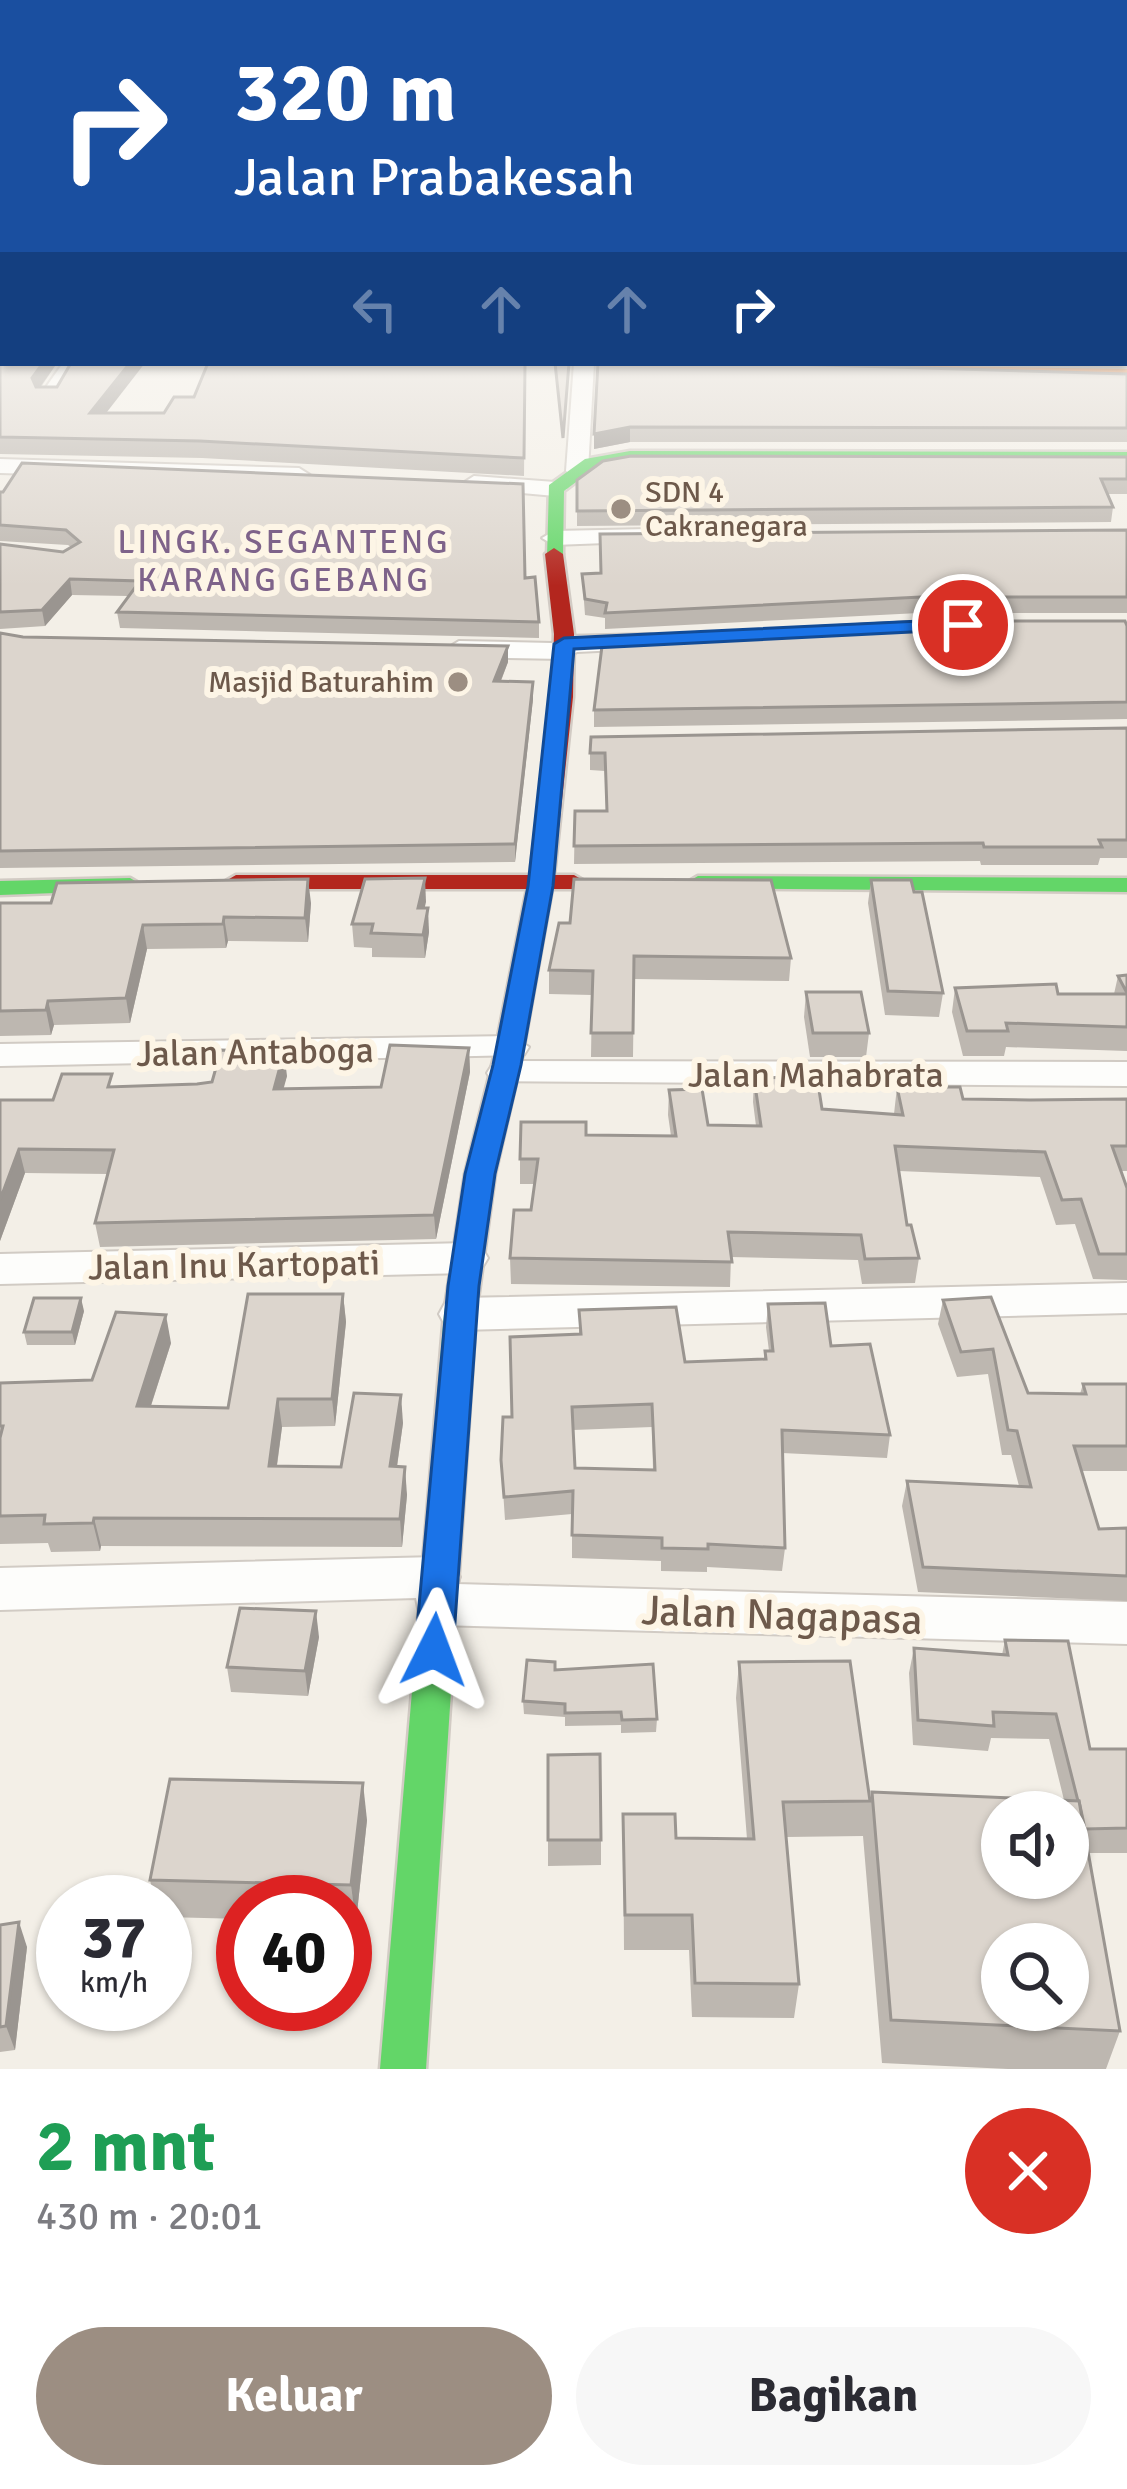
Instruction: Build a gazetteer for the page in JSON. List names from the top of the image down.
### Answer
{
  "streets": {
    "street": [
      "Jalan Antaboga",
      "Jalan Mahabrata",
      "Jalan Inu Kartopati",
      "Jalan Nagapasa"
    ]
  },
  "crossings": [
    ["Jalan Antaboga", "Jalan Mahabrata"]
  ],
  "districts": ["LINGK. SEGANTENG KARANG GEBANG"],
  "places": ["SDN 4 Cakranegara", "Masjid Baturahim"],
  "page": {
    "turn": ["320 m", "Jalan Prabakesah"],
    "speed": "37 km/h",
    "limit": "40",
    "heading": ["2 mnt", "430 m · 20:01"],
    "buttons": ["Keluar", "Bagikan"]
  }
}
